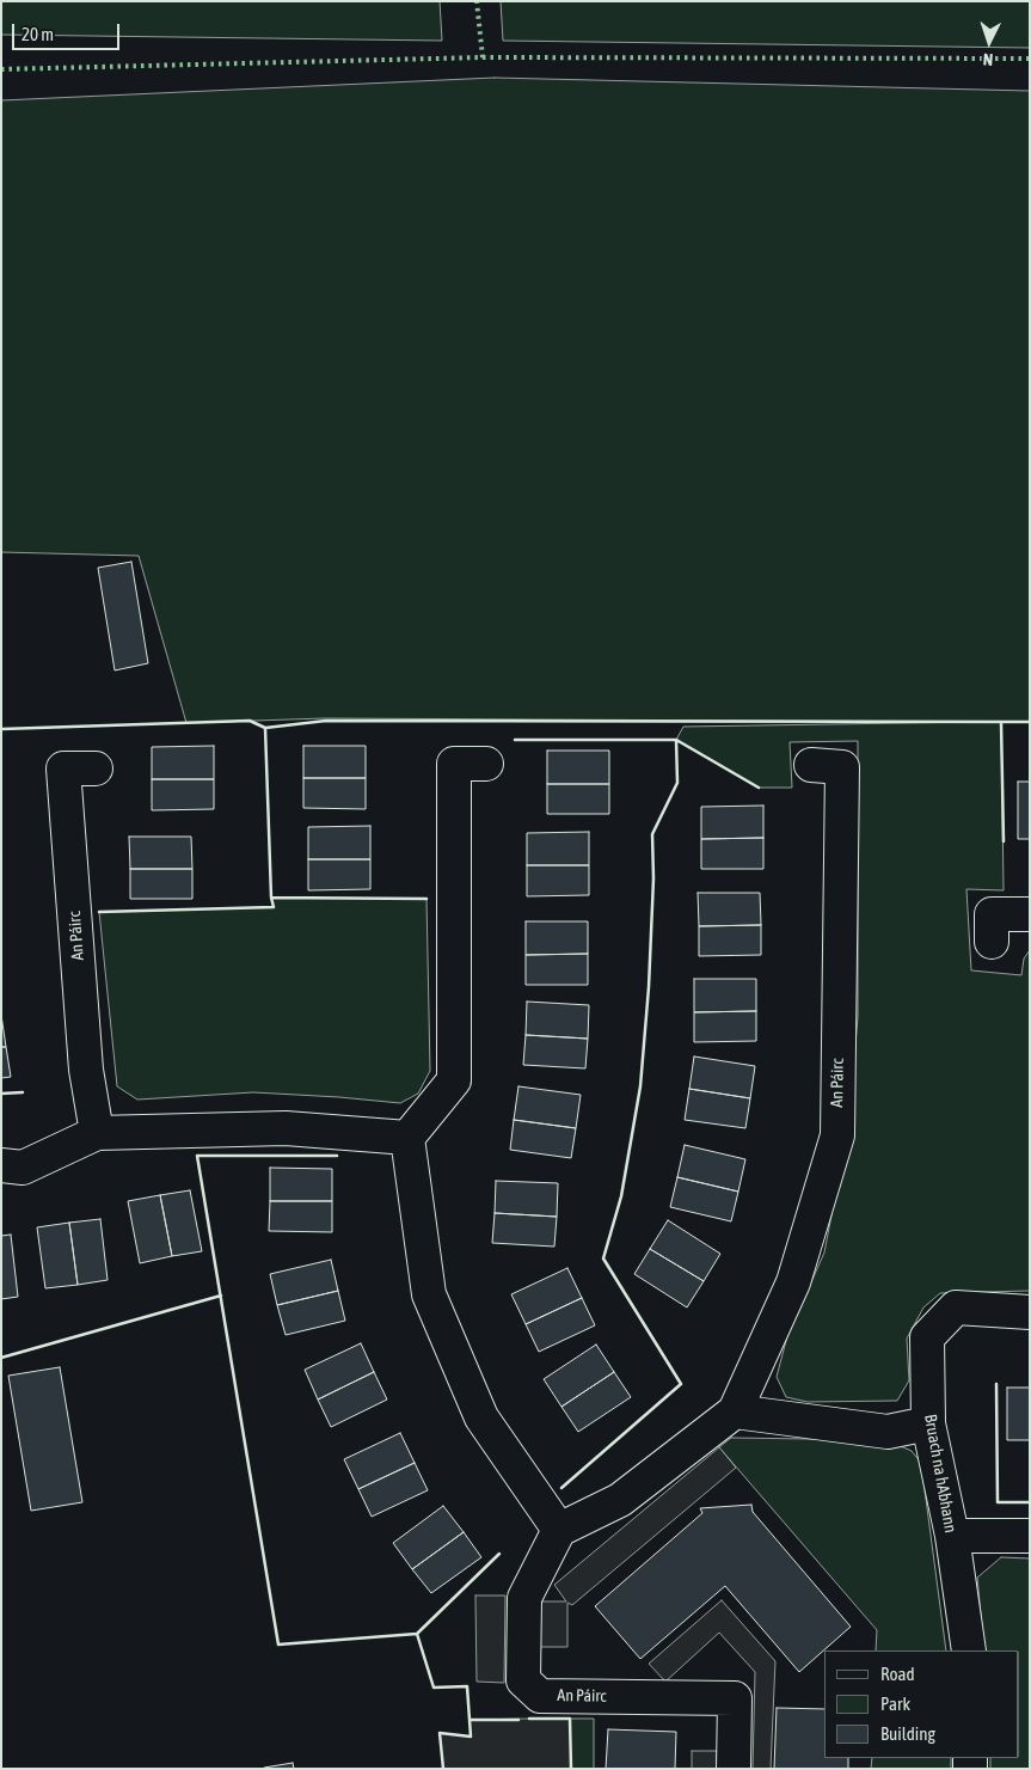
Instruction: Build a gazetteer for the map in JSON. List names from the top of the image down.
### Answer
{
  "streets": {
    "street": ["An Páirc", "Bruach na hAbhann"]
  },
  "legend": ["Road", "Park", "Building"],
  "scale_bar": "20 m",
  "north": "bottom"
}
